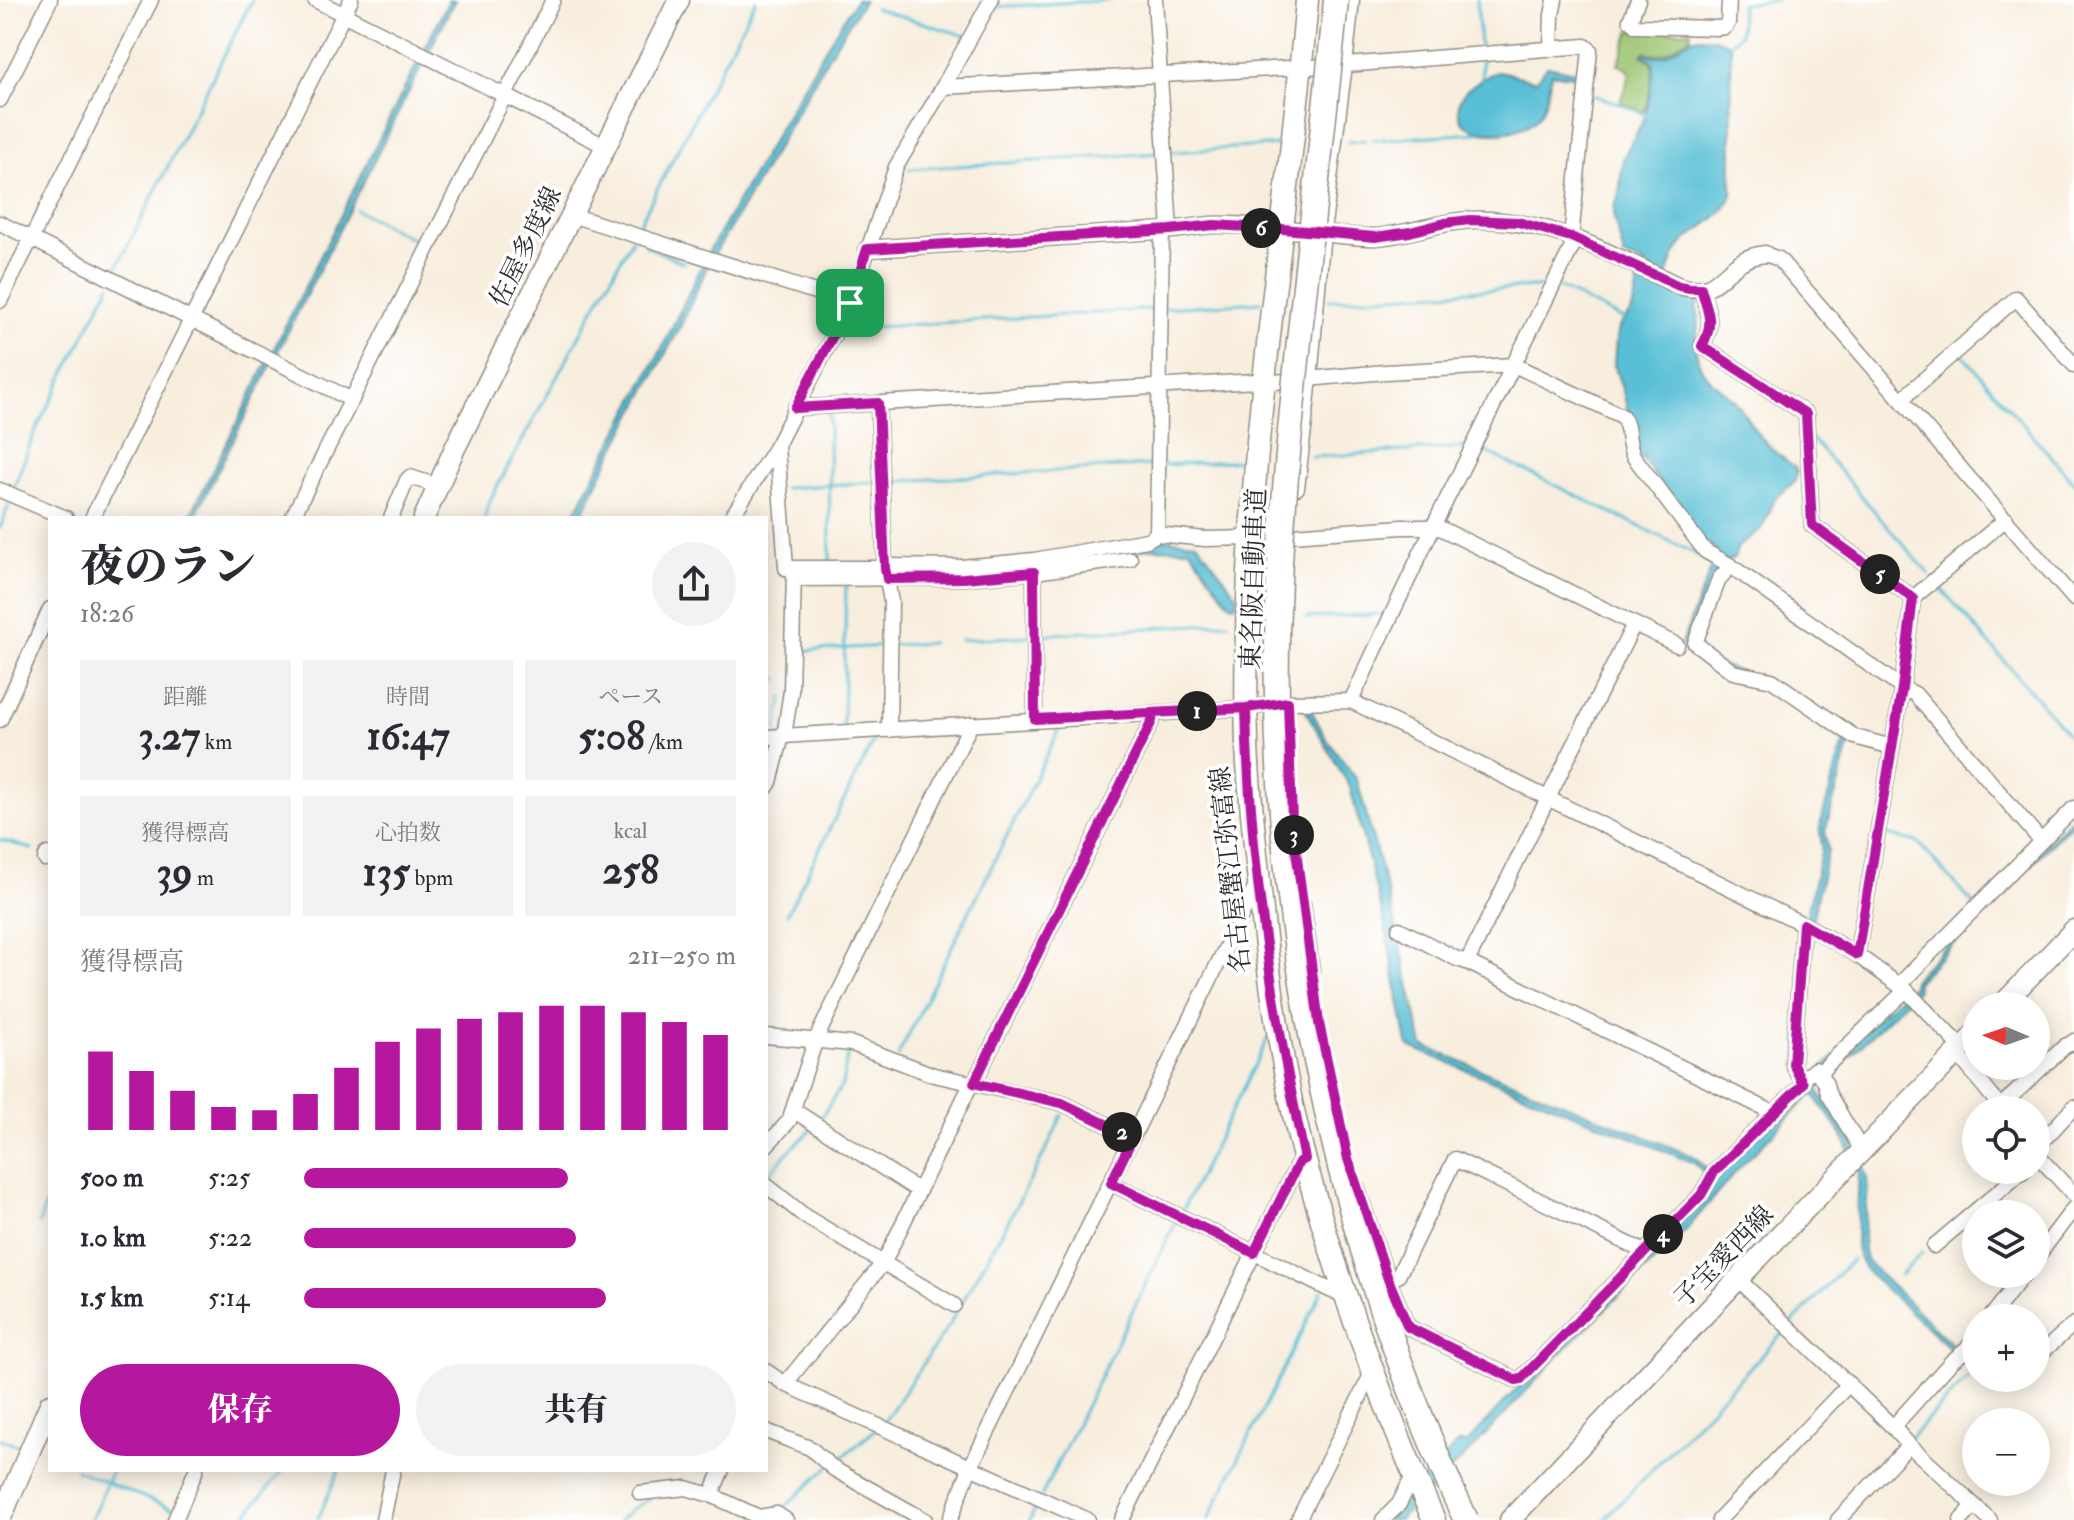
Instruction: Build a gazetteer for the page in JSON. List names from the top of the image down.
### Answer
{
  "streets": {
    "highway": ["東名阪自動車道"],
    "main road": ["佐屋多度線", "名古屋蟹江弥富線", "子宝愛西線"]
  },
  "north": "left",
  "page": {
    "pins": [
      "6",
      "5",
      "1",
      "3",
      "2",
      "4"
    ],
    "heading": ["夜のラン", "18:26"],
    "stats": [
      ["距離", "3.27 km"],
      ["時間", "16:47"],
      ["ペース", "5:08 /km"],
      ["獲得標高", "39 m"],
      ["心拍数", "135 bpm"],
      ["kcal", "258"]
    ],
    "chart": ["獲得標高", "211–250 m"],
    "map_buttons": ["+", "−"],
    "list": [
      {
        "name": "500 m",
        "note": "5:25"
      },
      {
        "name": "1.0 km",
        "note": "5:22"
      },
      {
        "name": "1.5 km",
        "note": "5:14"
      }
    ],
    "buttons": ["保存", "共有"]
  }
}
